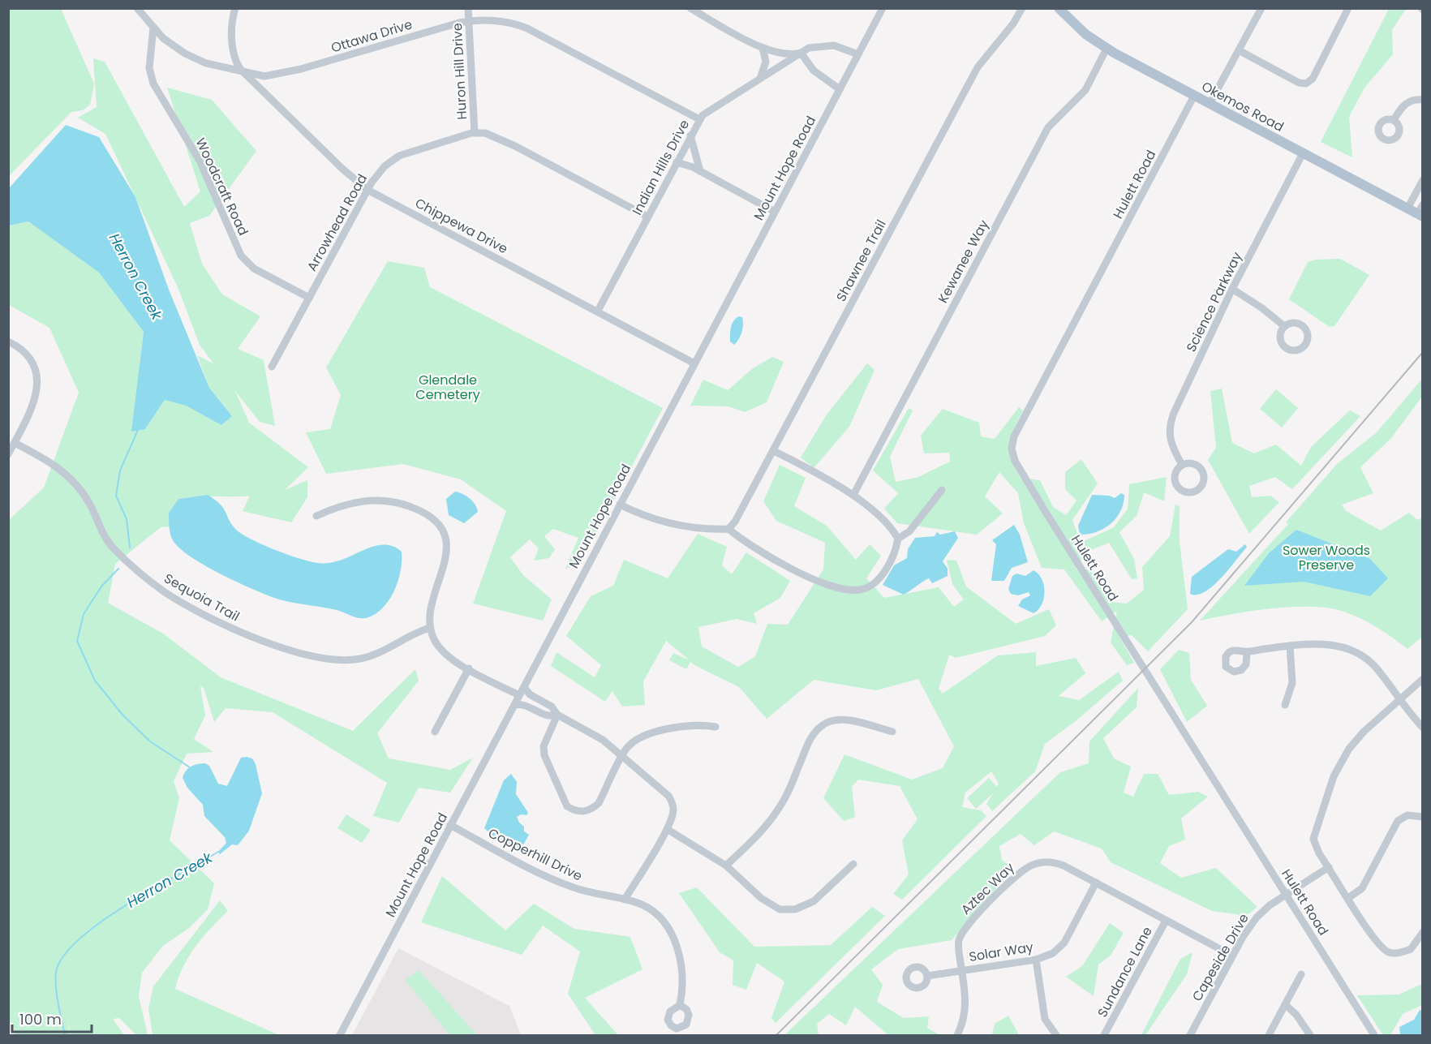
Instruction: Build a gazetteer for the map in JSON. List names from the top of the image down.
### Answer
{
  "streets": {
    "main road": ["Okemos Road"],
    "street": [
      "Ottawa Drive",
      "Huron Hill Drive",
      "Indian Hills Drive",
      "Mount Hope Road",
      "Hulett Road",
      "Woodcraft Road",
      "Arrowhead Road",
      "Chippewa Drive",
      "Shawnee Trail",
      "Kewanee Way",
      "Science Parkway",
      "Sequoia Trail",
      "Copperhill Drive",
      "Aztec Way",
      "Solar Way",
      "Capeside Drive",
      "Sundance Lane"
    ]
  },
  "crossings": [
    ["Ottawa Drive", "Huron Hill Drive"],
    ["Ottawa Drive", "Indian Hills Drive"],
    ["Ottawa Drive", "Woodcraft Road"],
    ["Ottawa Drive", "Chippewa Drive"],
    ["Huron Hill Drive", "Arrowhead Road"],
    ["Okemos Road", "Hulett Road"],
    ["Okemos Road", "Kewanee Way"],
    ["Okemos Road", "Science Parkway"],
    ["Indian Hills Drive", "Mount Hope Road"],
    ["Indian Hills Drive", "Arrowhead Road"],
    ["Indian Hills Drive", "Chippewa Drive"],
    ["Mount Hope Road", "Chippewa Drive"],
    ["Mount Hope Road", "Copperhill Drive"],
    ["Hulett Road", "Capeside Drive"],
    ["Woodcraft Road", "Arrowhead Road"],
    ["Arrowhead Road", "Chippewa Drive"],
    ["Aztec Way", "Solar Way"],
    ["Aztec Way", "Capeside Drive"],
    ["Aztec Way", "Sundance Lane"]
  ],
  "water": ["Herron Creek"],
  "parks": ["Glendale Cemetery", "Sower Woods Preserve"],
  "scale_bar": "100 m"
}
